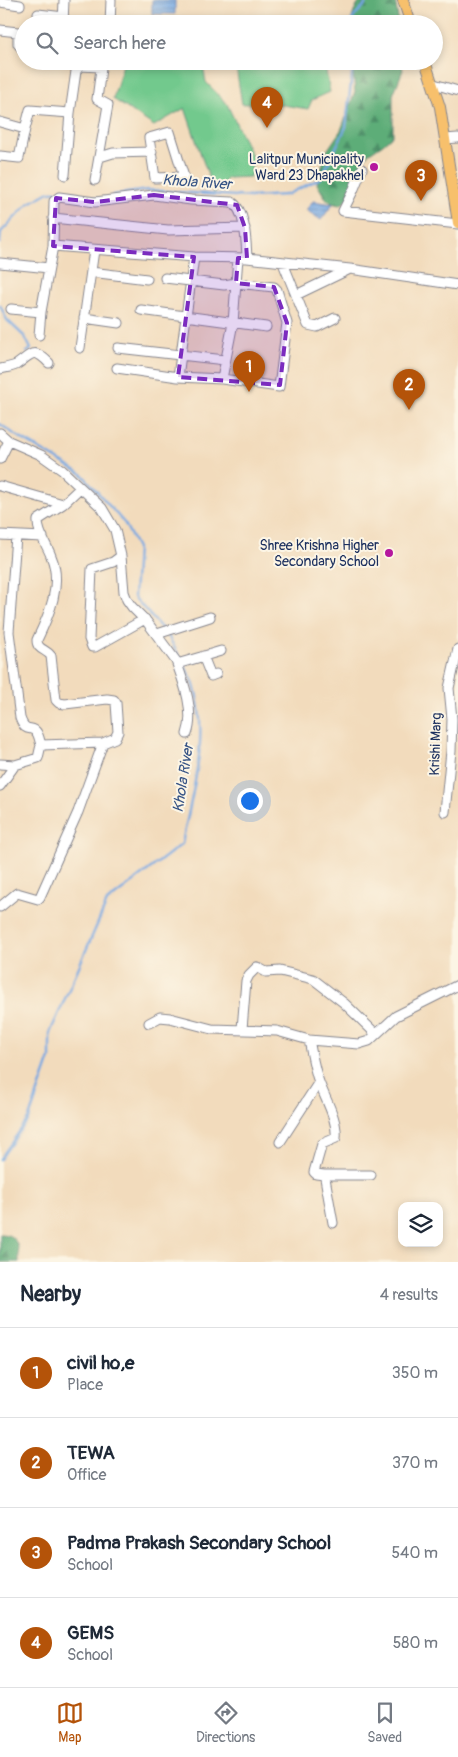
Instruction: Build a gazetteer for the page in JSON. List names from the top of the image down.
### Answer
{
  "streets": {
    "street": ["Krishi Marg"]
  },
  "water": ["Khola River"],
  "places": ["Lalitpur Municipality Ward 23 Dhapakhel", "Shree Krishna Higher Secondary School"],
  "page": {
    "search": "Search here",
    "pins": [
      "4",
      "3",
      "1",
      "2"
    ],
    "heading": ["Nearby", "4 results"],
    "list": [
      {
        "mark": "1",
        "name": "civil ho,e",
        "note": "Place",
        "value": "350 m"
      },
      {
        "mark": "2",
        "name": "TEWA",
        "note": "Office",
        "value": "370 m"
      },
      {
        "mark": "3",
        "name": "Padma Prakash Secondary School",
        "note": "School",
        "value": "540 m"
      },
      {
        "mark": "4",
        "name": "GEMS",
        "note": "School",
        "value": "580 m"
      }
    ],
    "nav": ["Map", "Directions", "Saved"]
  }
}
